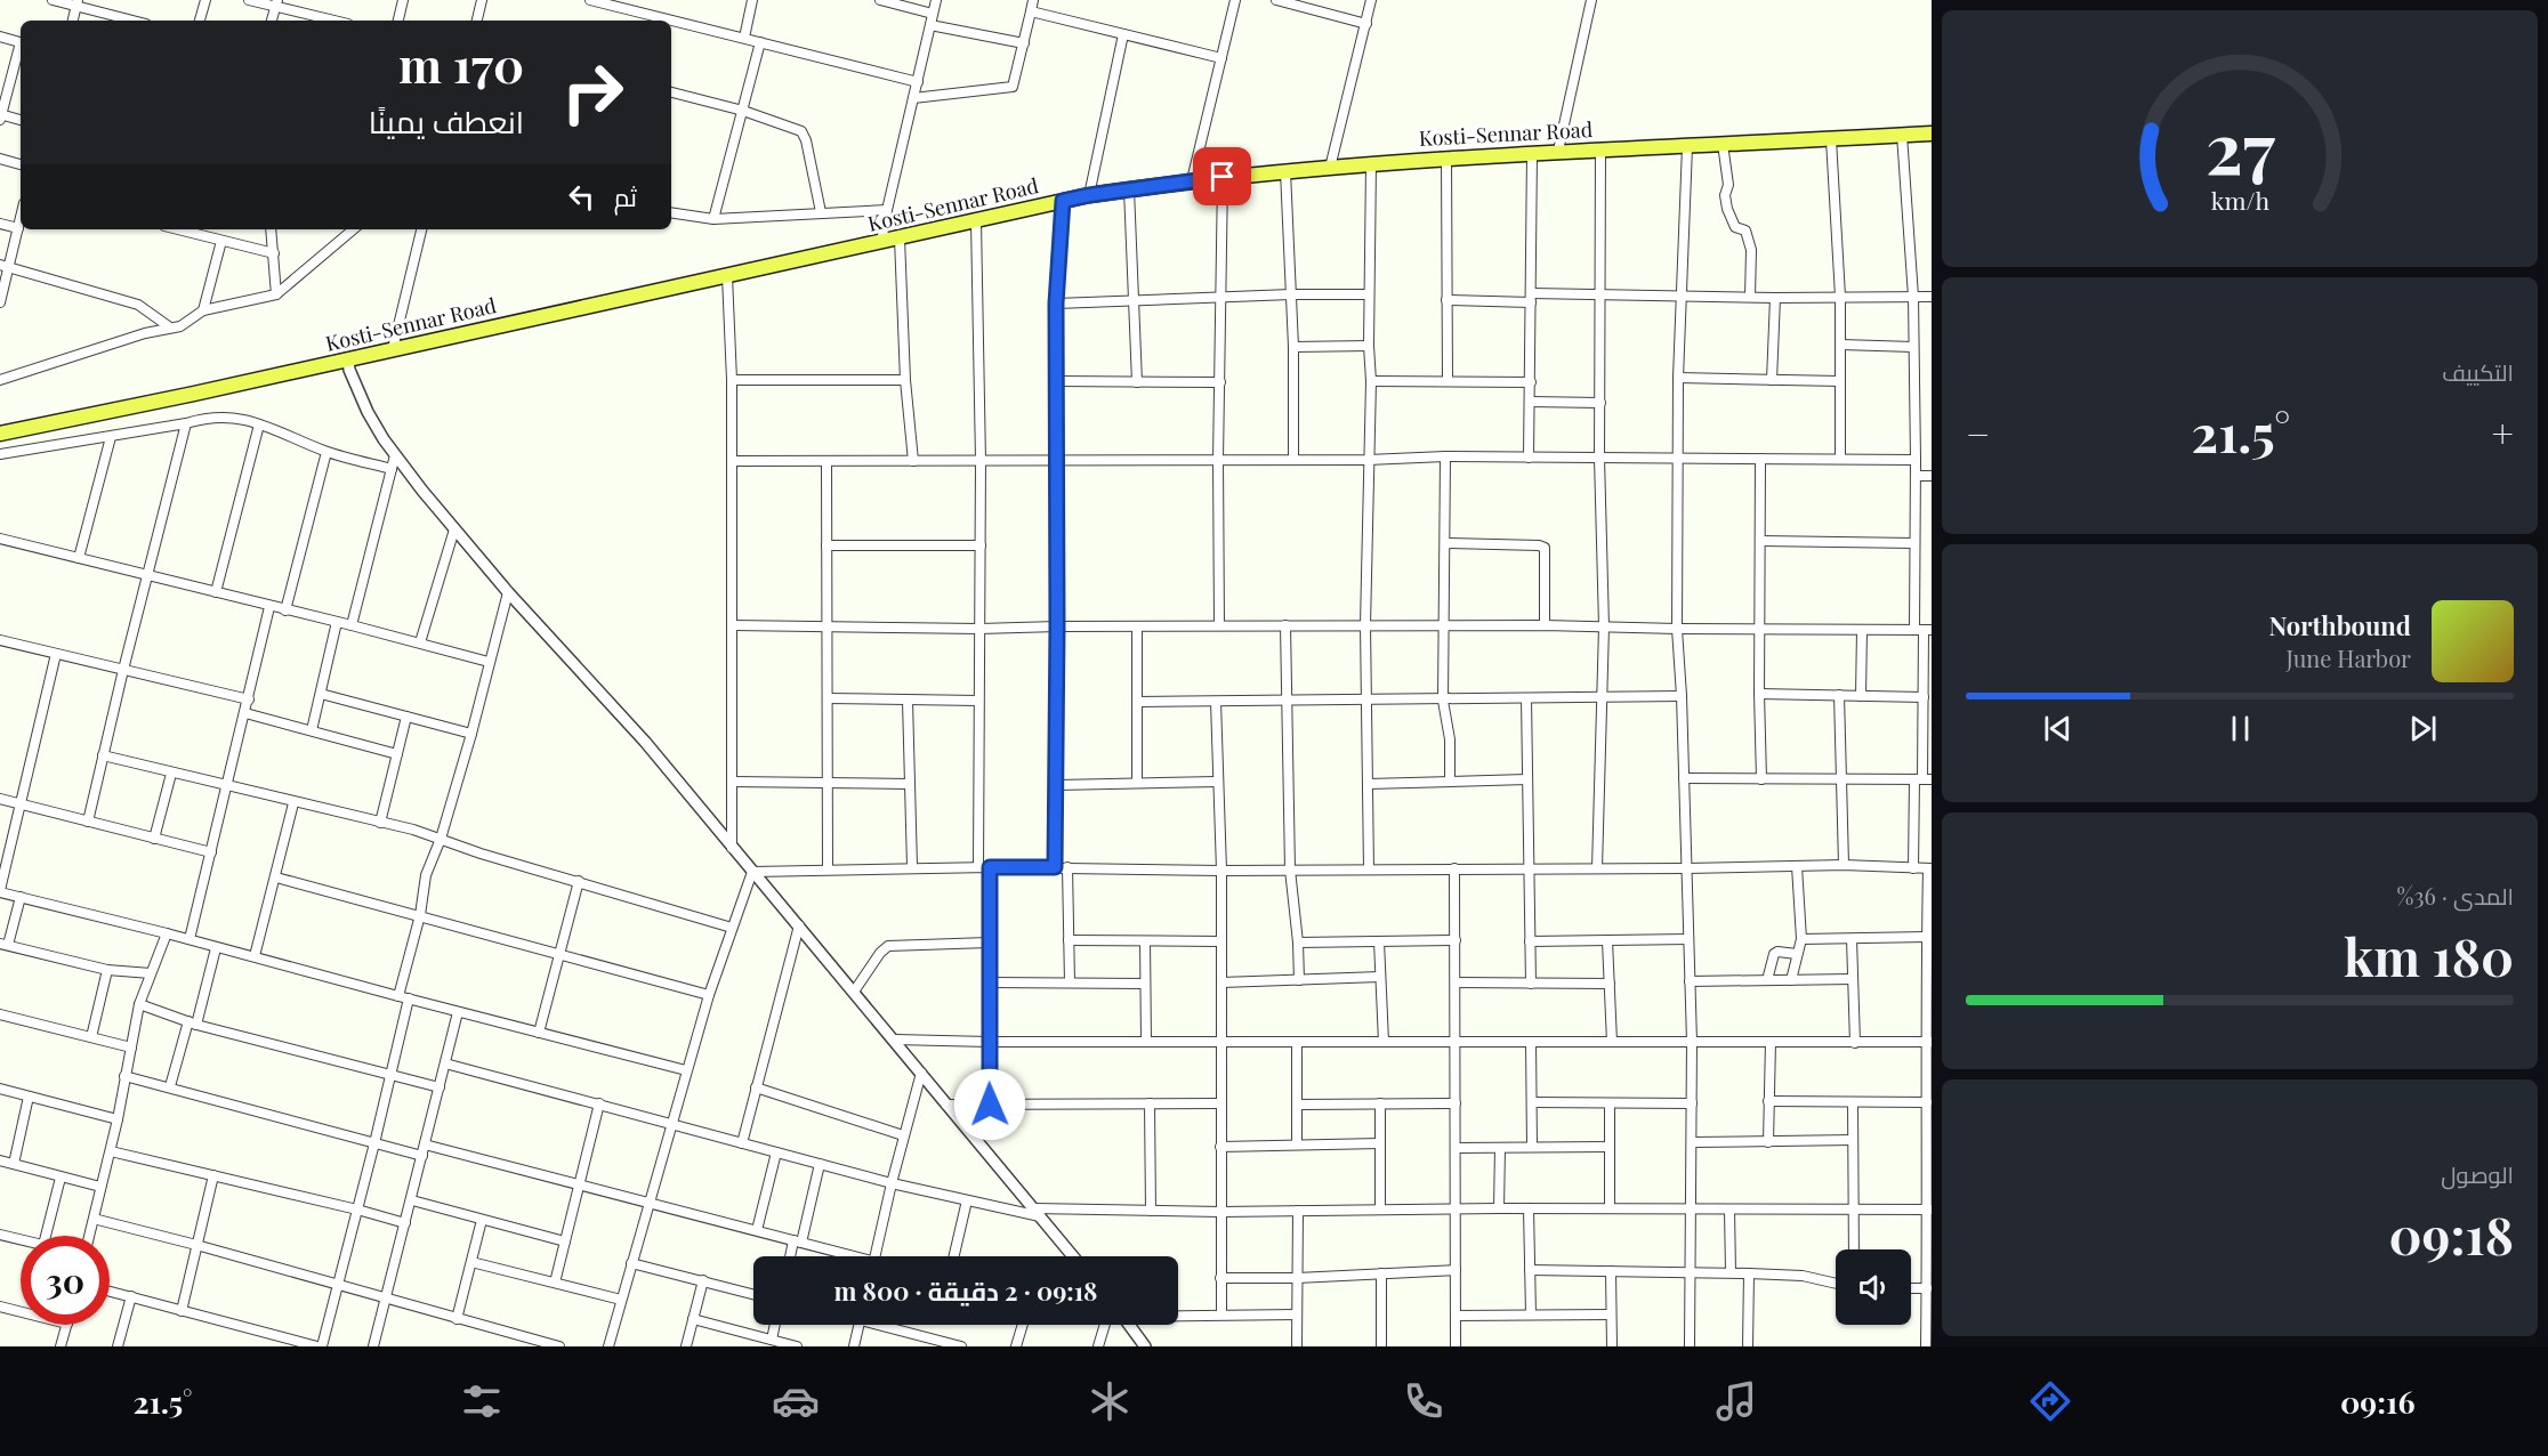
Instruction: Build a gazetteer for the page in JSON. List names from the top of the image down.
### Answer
{
  "streets": {
    "highway": ["Kosti-Sennar Road"]
  },
  "page": {
    "turn": ["170 m", "انعطف يمينًا"],
    "then": "ثم",
    "tile": [
      "التكييف",
      ["المدى · 36%", "180 km"],
      ["الوصول", "09:18"]
    ],
    "heat": ["−", "21.5°", "+"],
    "song": ["Northbound", "June Harbor"],
    "limit": "30",
    "trip": "09:18 · 2 دقيقة · 800 m",
    "tabs": ["09:16", "21.5°"],
    "gauge": ["27", "km/h"]
  }
}
